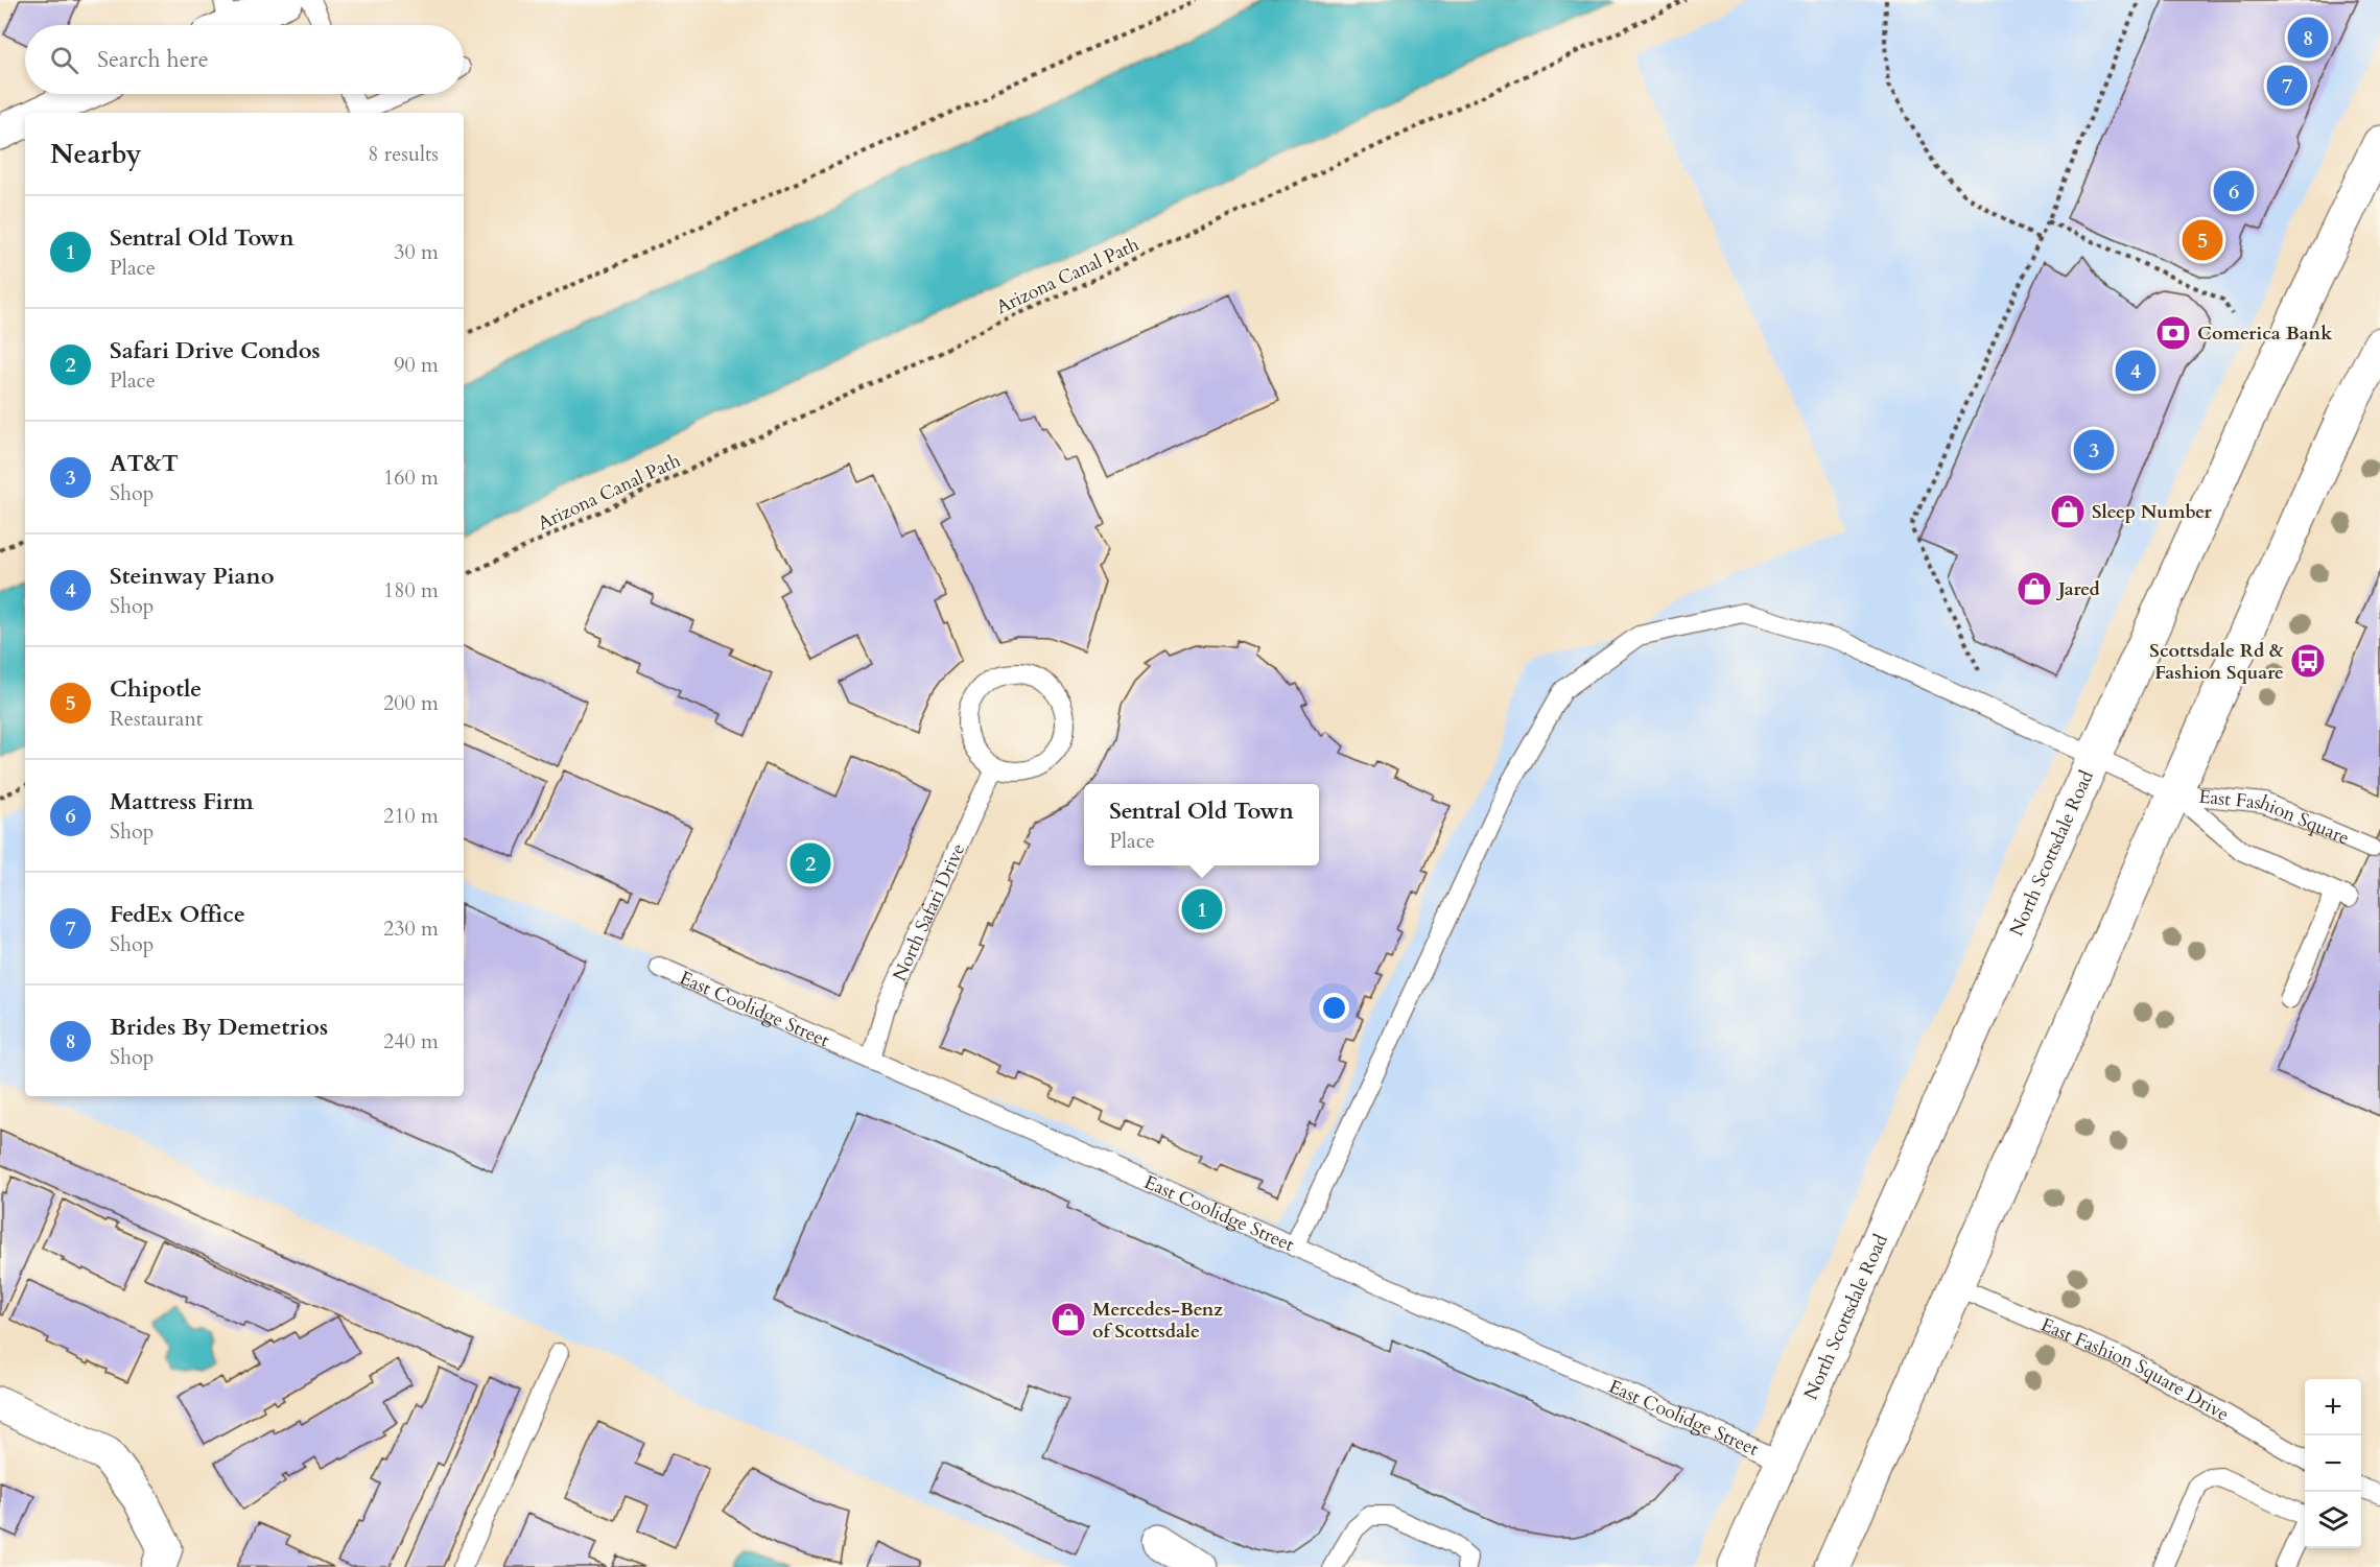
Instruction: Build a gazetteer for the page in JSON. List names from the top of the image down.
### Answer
{
  "streets": {
    "main road": ["North Scottsdale Road"],
    "lane": [
      "East Fashion Square",
      "North Safari Drive",
      "East Coolidge Street",
      "East Fashion Square Drive"
    ],
    "path": ["Arizona Canal Path"]
  },
  "crossings": [
    ["East Fashion Square", "North Scottsdale Road"],
    ["East Fashion Square", "East Coolidge Street"],
    ["North Scottsdale Road", "East Coolidge Street"],
    ["North Safari Drive", "East Coolidge Street"]
  ],
  "places": {
    "bank": ["Comerica Bank"],
    "shop": ["Sleep Number", "Jared", "Mercedes-Benz of Scottsdale"],
    "bus stop": ["Scottsdale Rd & Fashion Square"]
  },
  "page": {
    "pins": [
      "8",
      "7",
      "6",
      "5",
      "4",
      "3",
      "2",
      "1"
    ],
    "search": "Search here",
    "heading": ["Nearby", "8 results"],
    "list": [
      {
        "mark": "1",
        "name": "Sentral Old Town",
        "note": "Place",
        "value": "30 m"
      },
      {
        "mark": "2",
        "name": "Safari Drive Condos",
        "note": "Place",
        "value": "90 m"
      },
      {
        "mark": "3",
        "name": "AT&T",
        "note": "Shop",
        "value": "160 m"
      },
      {
        "mark": "4",
        "name": "Steinway Piano",
        "note": "Shop",
        "value": "180 m"
      },
      {
        "mark": "5",
        "name": "Chipotle",
        "note": "Restaurant",
        "value": "200 m"
      },
      {
        "mark": "6",
        "name": "Mattress Firm",
        "note": "Shop",
        "value": "210 m"
      },
      {
        "mark": "7",
        "name": "FedEx Office",
        "note": "Shop",
        "value": "230 m"
      },
      {
        "mark": "8",
        "name": "Brides By Demetrios",
        "note": "Shop",
        "value": "240 m"
      }
    ],
    "popup": ["Sentral Old Town", "Place"],
    "map_buttons": ["+", "−"]
  }
}
